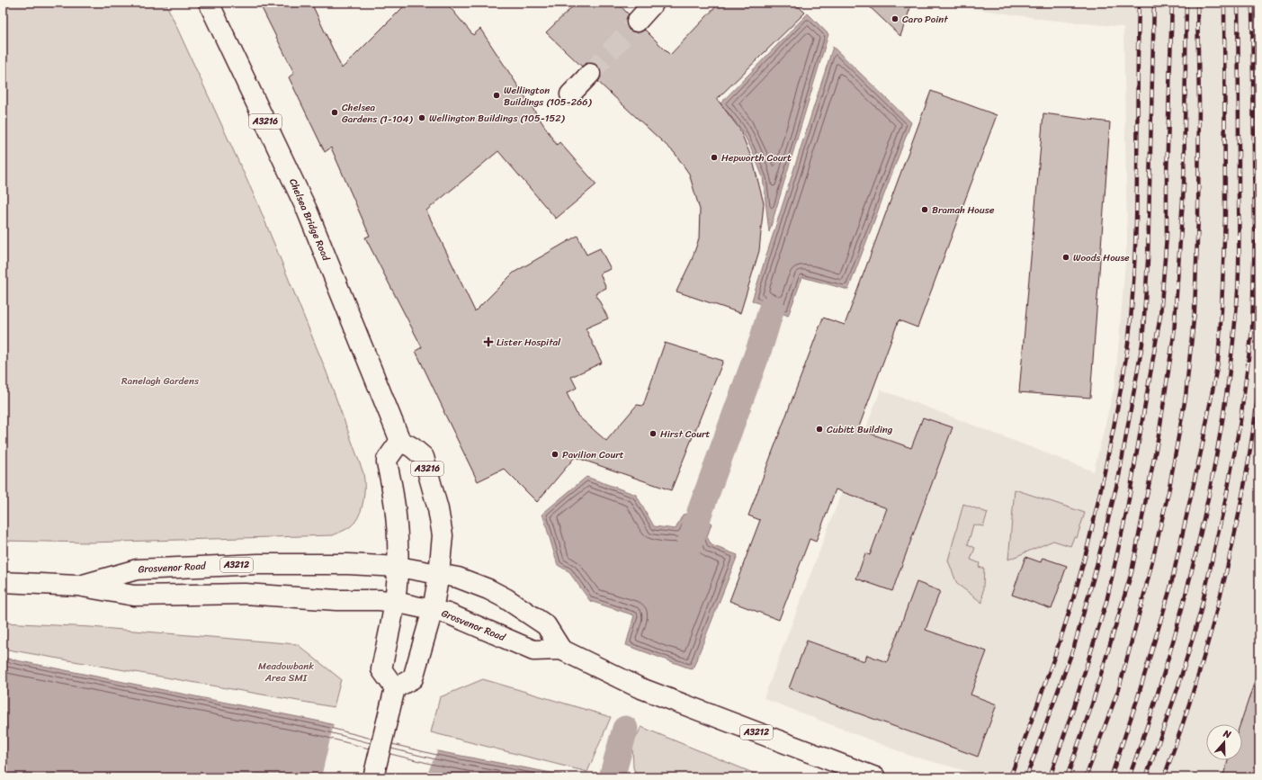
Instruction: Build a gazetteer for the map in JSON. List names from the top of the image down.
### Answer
{
  "streets": {
    "main road": [
      "A3216",
      "Chelsea Bridge Road",
      "A3212",
      "Grosvenor Road"
    ]
  },
  "crossings": [
    ["A3216", "Chelsea Bridge Road"],
    ["A3216", "Grosvenor Road"],
    ["A3212", "Grosvenor Road"]
  ],
  "parks": ["Ranelagh Gardens", "Meadowbank Area SMI"],
  "places": {
    "other": [
      "Caro Point",
      "Wellington Buildings (105-266)",
      "Chelsea Gardens (1-104)",
      "Wellington Buildings (105-152)",
      "Hepworth Court",
      "Bramah House",
      "Woods House",
      "Cubitt Building",
      "Hirst Court",
      "Pavilion Court"
    ],
    "health": ["Lister Hospital"]
  },
  "north": "top"
}
